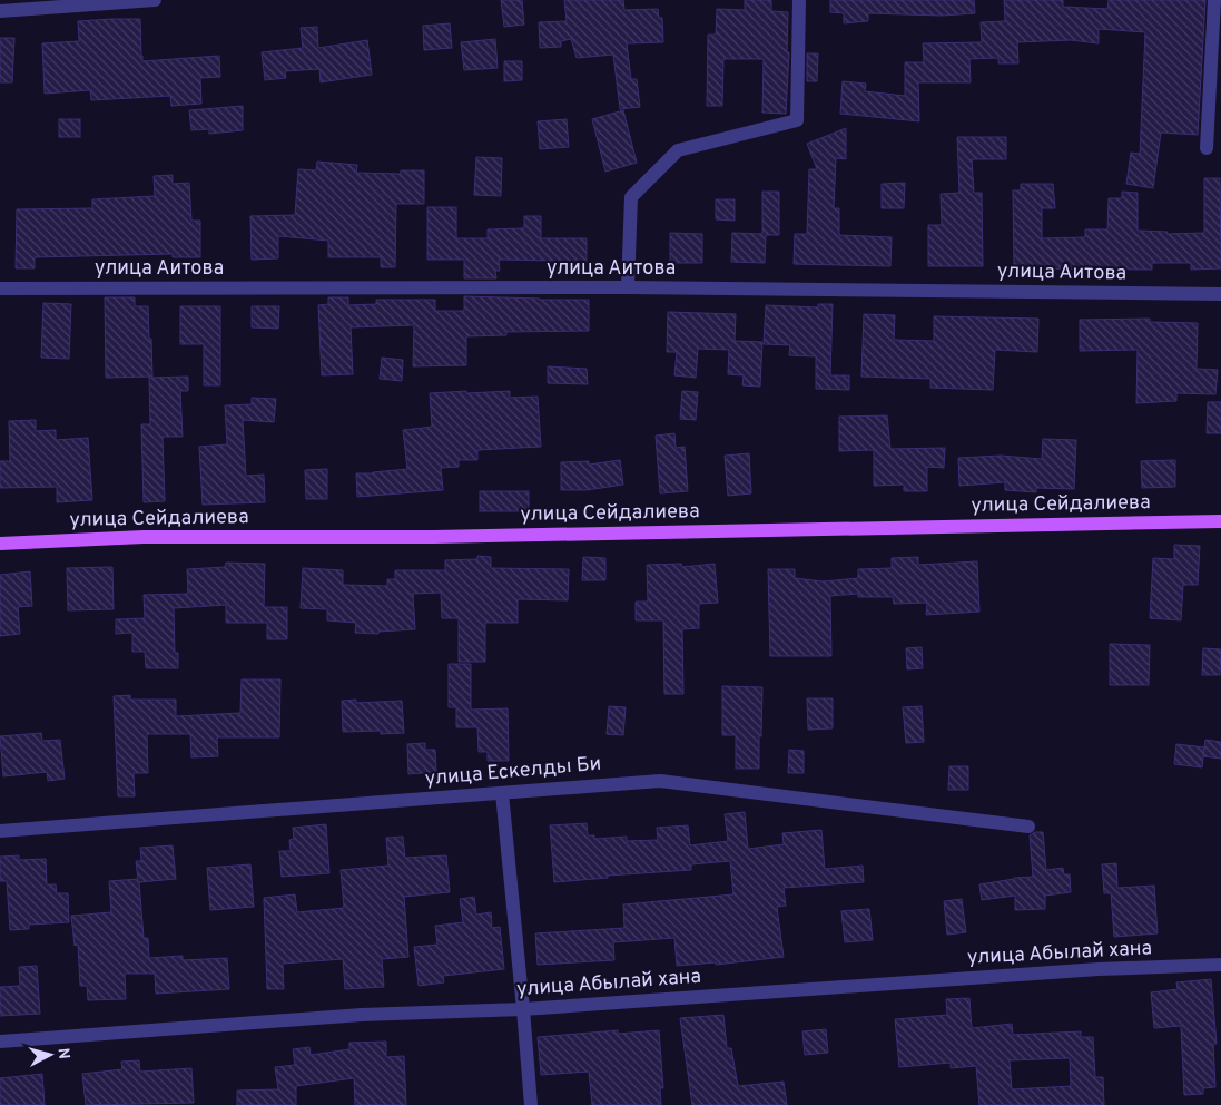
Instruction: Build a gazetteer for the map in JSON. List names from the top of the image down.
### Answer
{
  "streets": {
    "main road": ["улица Сейдалиева"],
    "street": ["улица Аитова", "улица Ескелды Би", "улица Абылай хана"]
  },
  "north": "right"
}
